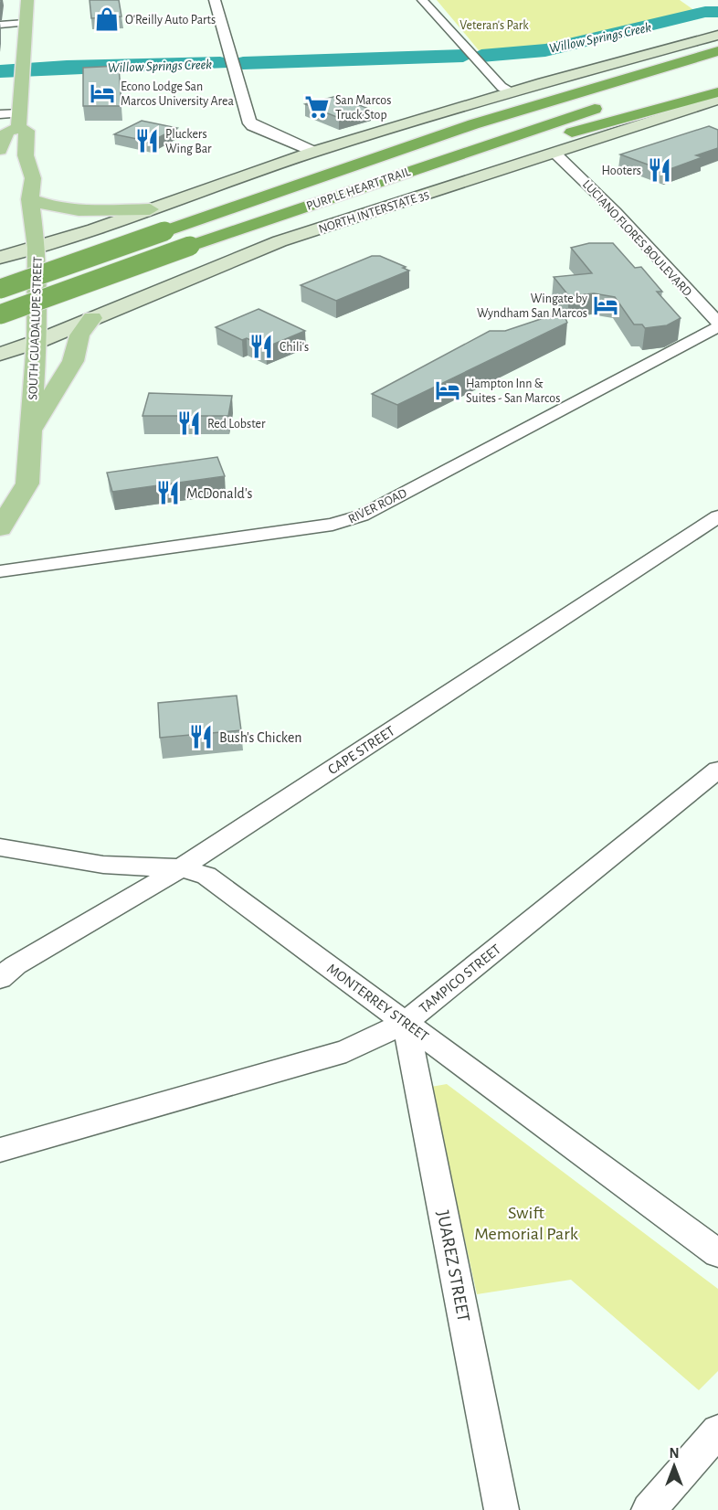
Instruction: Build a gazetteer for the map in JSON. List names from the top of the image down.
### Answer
{
  "streets": {
    "highway": ["PURPLE HEART TRAIL"],
    "main road": ["NORTH INTERSTATE 35", "SOUTH GUADALUPE STREET"],
    "street": [
      "LUCIANO FLORES BOULEVARD",
      "RIVER ROAD",
      "CAPE STREET",
      "TAMPICO STREET",
      "MONTERREY STREET",
      "JUAREZ STREET"
    ]
  },
  "crossings": [
    ["NORTH INTERSTATE 35", "LUCIANO FLORES BOULEVARD"],
    ["NORTH INTERSTATE 35", "SOUTH GUADALUPE STREET"],
    ["CAPE STREET", "MONTERREY STREET"],
    ["TAMPICO STREET", "MONTERREY STREET"],
    ["TAMPICO STREET", "JUAREZ STREET"],
    ["MONTERREY STREET", "JUAREZ STREET"]
  ],
  "water": ["Willow Springs Creek"],
  "parks": ["Veteran's Park", "Swift Memorial Park"],
  "places": {
    "shop": ["O'Reilly Auto Parts"],
    "hotel": ["Econo Lodge San Marcos University Area", "Wingate by Wyndham San Marcos", "Hampton Inn & Suites - San Marcos"],
    "supermarket": ["San Marcos Truck Stop"],
    "restaurant": [
      "Pluckers Wing Bar",
      "Hooters",
      "Chili's",
      "Red Lobster",
      "McDonald's",
      "Bush's Chicken"
    ]
  },
  "north": "top"
}
